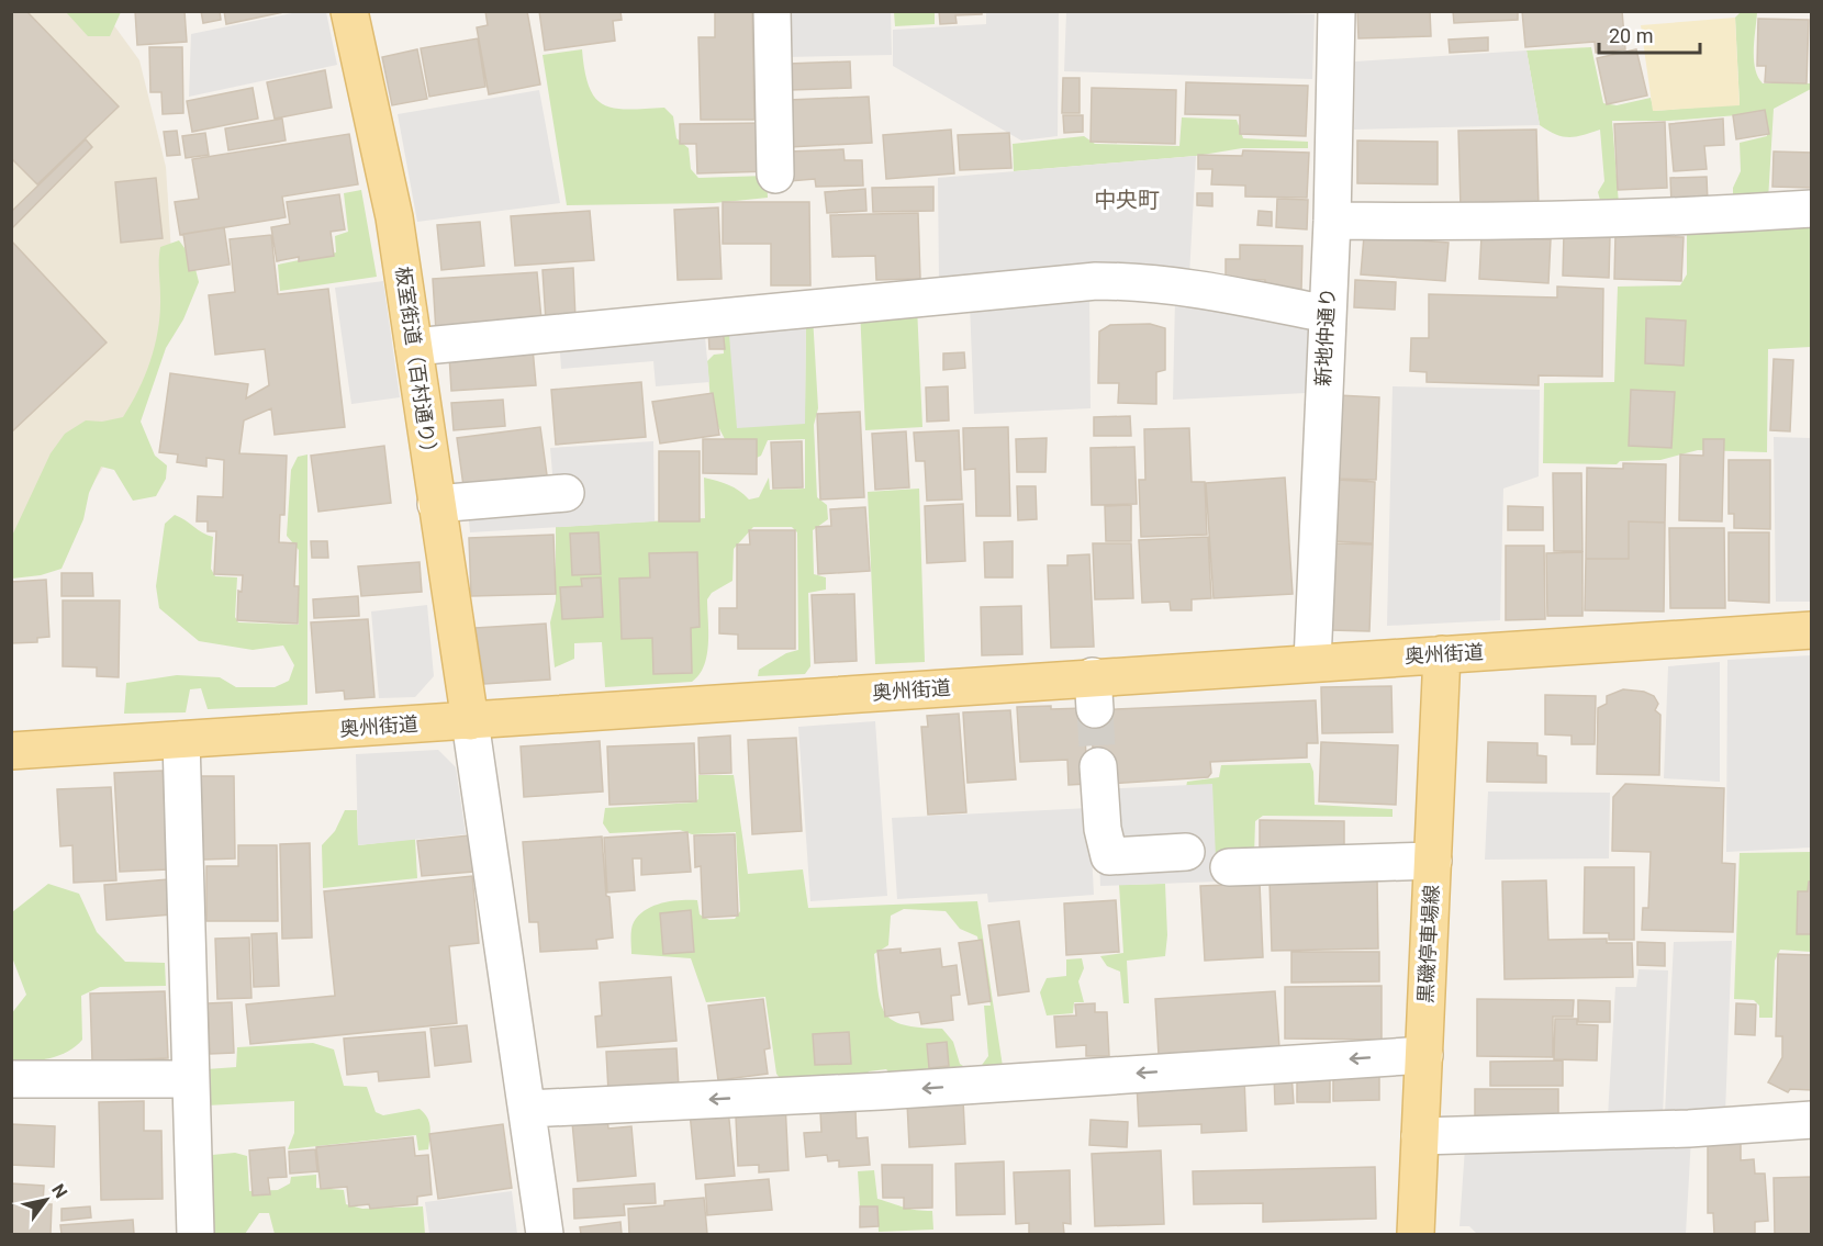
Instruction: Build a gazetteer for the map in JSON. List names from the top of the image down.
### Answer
{
  "streets": {
    "main road": ["板室街道（百村通り）", "奥州街道", "黒磯停車場線"],
    "street": ["新地仲通り"]
  },
  "crossings": [
    ["新地仲通り", "奥州街道"],
    ["板室街道（百村通り）", "奥州街道"],
    ["奥州街道", "黒磯停車場線"]
  ],
  "districts": ["中央町"],
  "scale_bar": "20 m",
  "north": "top right"
}
